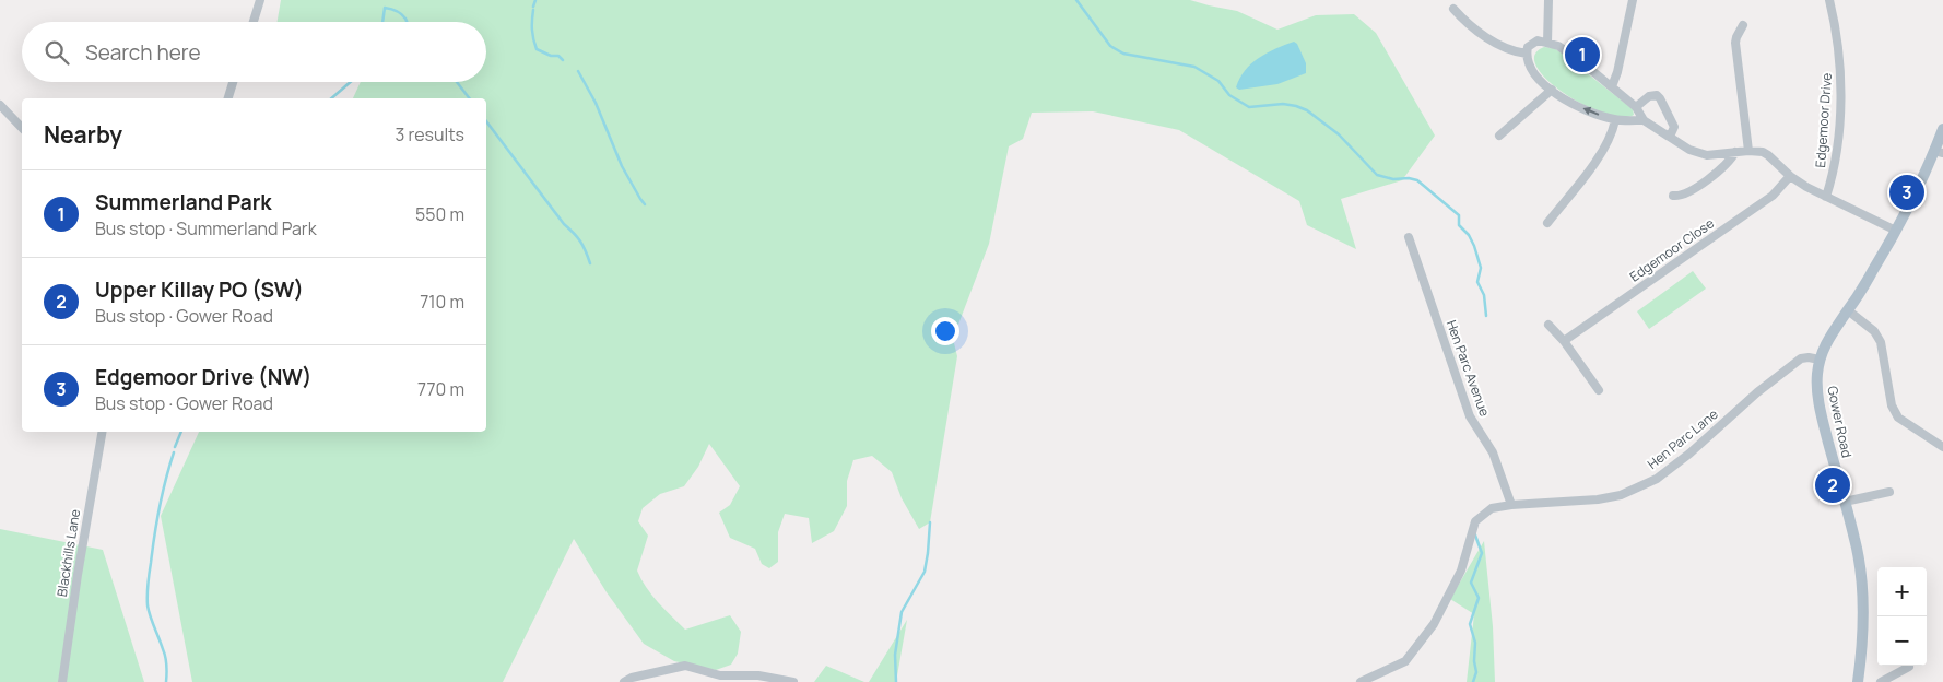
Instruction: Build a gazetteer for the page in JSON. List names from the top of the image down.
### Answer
{
  "streets": {
    "main road": ["Gower Road"],
    "street": [
      "Edgemoor Drive",
      "Edgemoor Close",
      "Hen Parc Avenue",
      "Hen Parc Lane",
      "Blackhills Lane"
    ]
  },
  "crossings": [
    ["Hen Parc Avenue", "Hen Parc Lane"],
    ["Gower Road", "Hen Parc Lane"]
  ],
  "page": {
    "search": "Search here",
    "pins": ["1", "3", "2"],
    "heading": ["Nearby", "3 results"],
    "list": [
      {
        "mark": "1",
        "name": "Summerland Park",
        "note": "Bus stop · Summerland Park",
        "value": "550 m"
      },
      {
        "mark": "2",
        "name": "Upper Killay PO (SW)",
        "note": "Bus stop · Gower Road",
        "value": "710 m"
      },
      {
        "mark": "3",
        "name": "Edgemoor Drive (NW)",
        "note": "Bus stop · Gower Road",
        "value": "770 m"
      }
    ],
    "map_buttons": ["+", "−"]
  }
}
